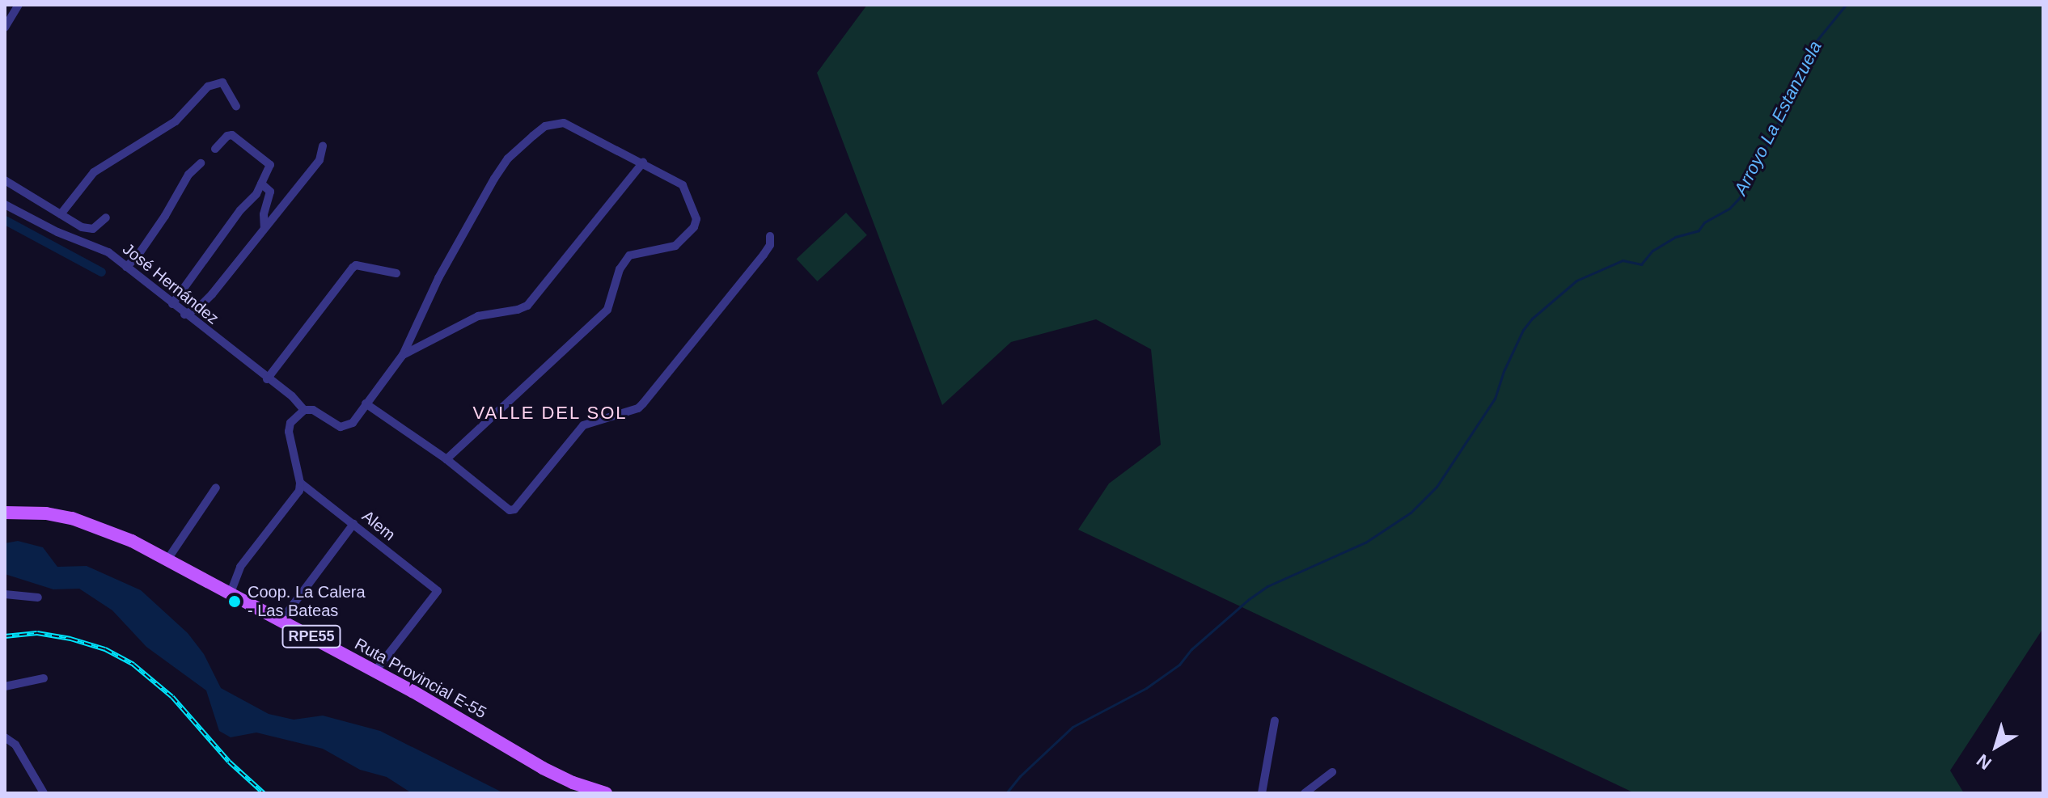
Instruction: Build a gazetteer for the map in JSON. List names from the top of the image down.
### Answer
{
  "streets": {
    "main road": ["RPE55", "Ruta Provincial E-55"],
    "street": ["José Hernández", "Alem"]
  },
  "crossings": [
    ["Alem", "Ruta Provincial E-55"]
  ],
  "districts": ["VALLE DEL SOL"],
  "water": ["Arroyo La Estanzuela"],
  "places": ["Coop. La Calera - Las Bateas"],
  "north": "bottom left"
}
